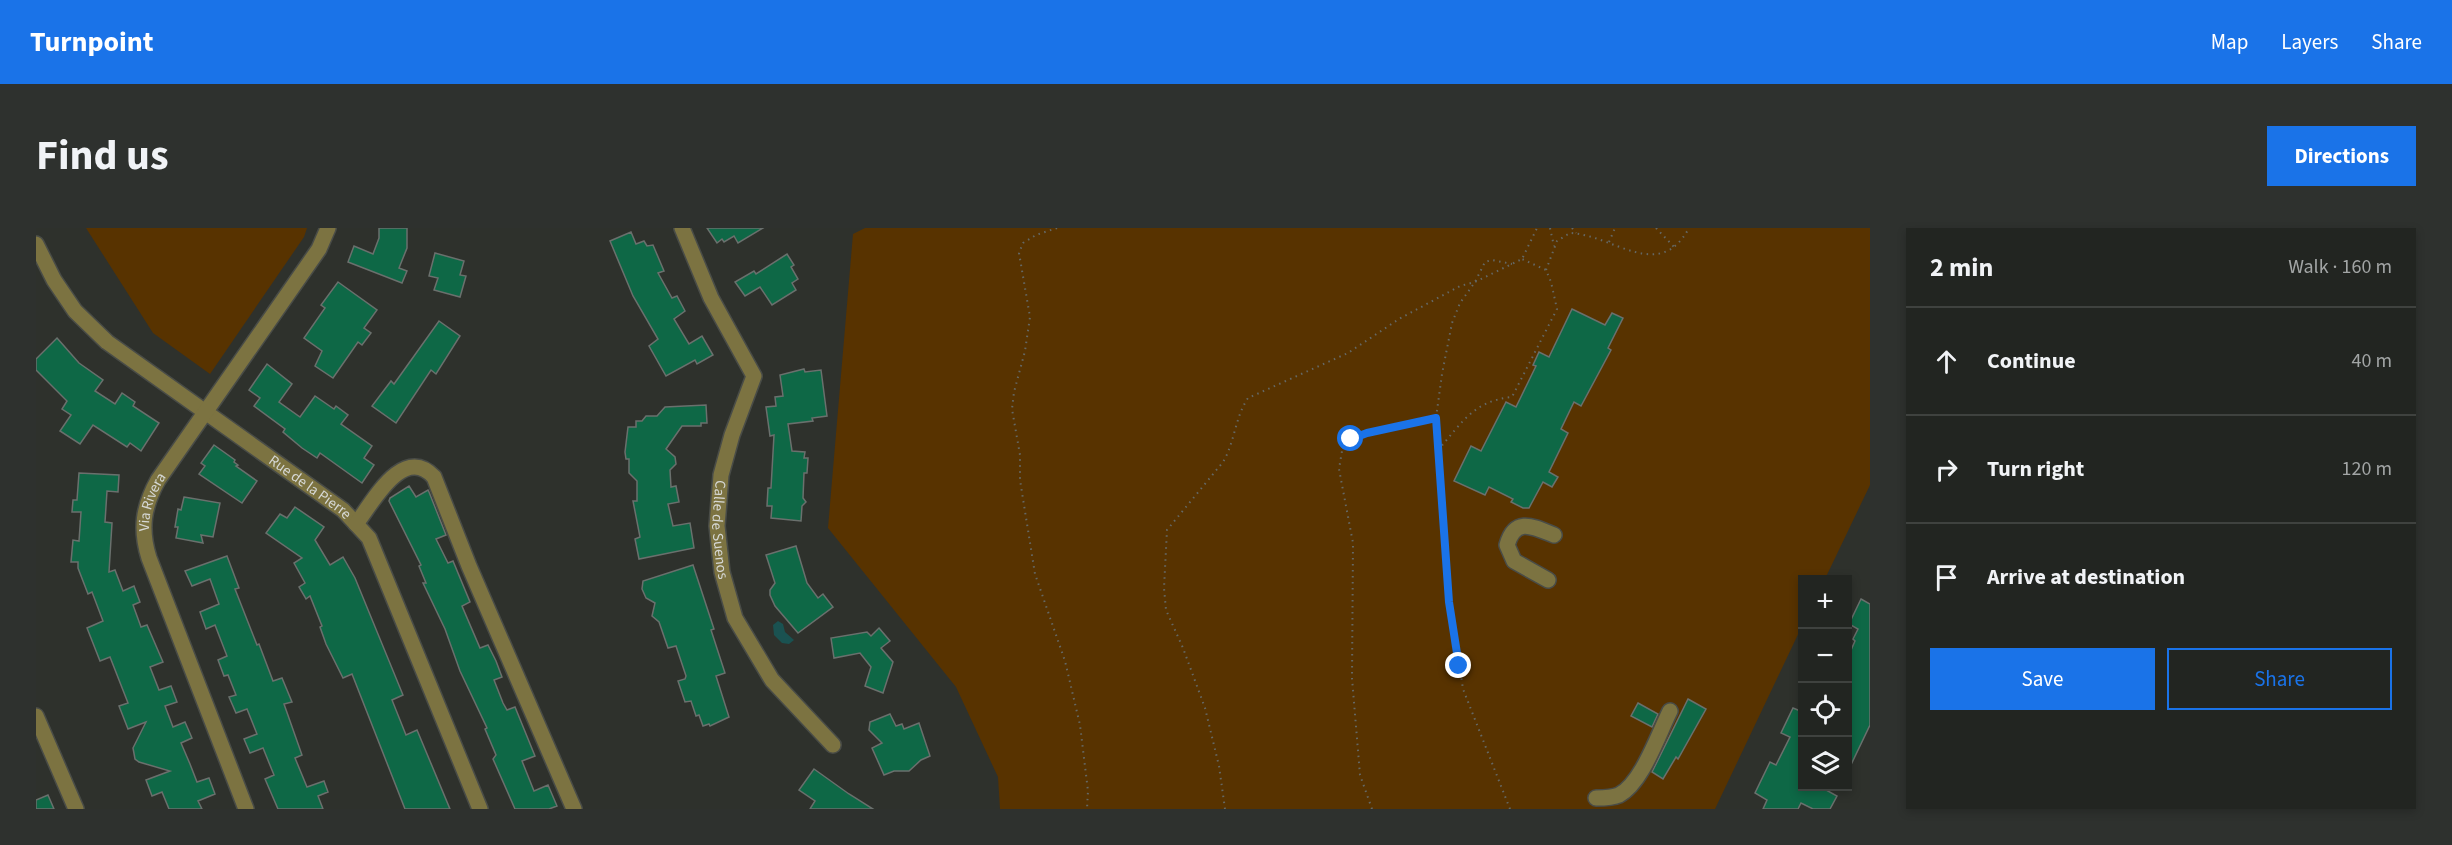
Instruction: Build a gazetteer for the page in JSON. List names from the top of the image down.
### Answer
{
  "streets": {
    "street": ["Rue de la Pierre", "Via Rivera", "Calle de Suenos"]
  },
  "crossings": [
    ["Rue de la Pierre", "Via Rivera"]
  ],
  "page": {
    "header": "Turnpoint",
    "nav": ["Map", "Layers", "Share"],
    "title": "Find us",
    "buttons": [
      "Directions",
      ["Save", "Share"]
    ],
    "heading": ["2 min", "Walk · 160 m"],
    "list": [
      ["Continue", "40 m"],
      ["Turn right", "120 m"],
      "Arrive at destination"
    ],
    "map_buttons": ["+", "−"]
  }
}
